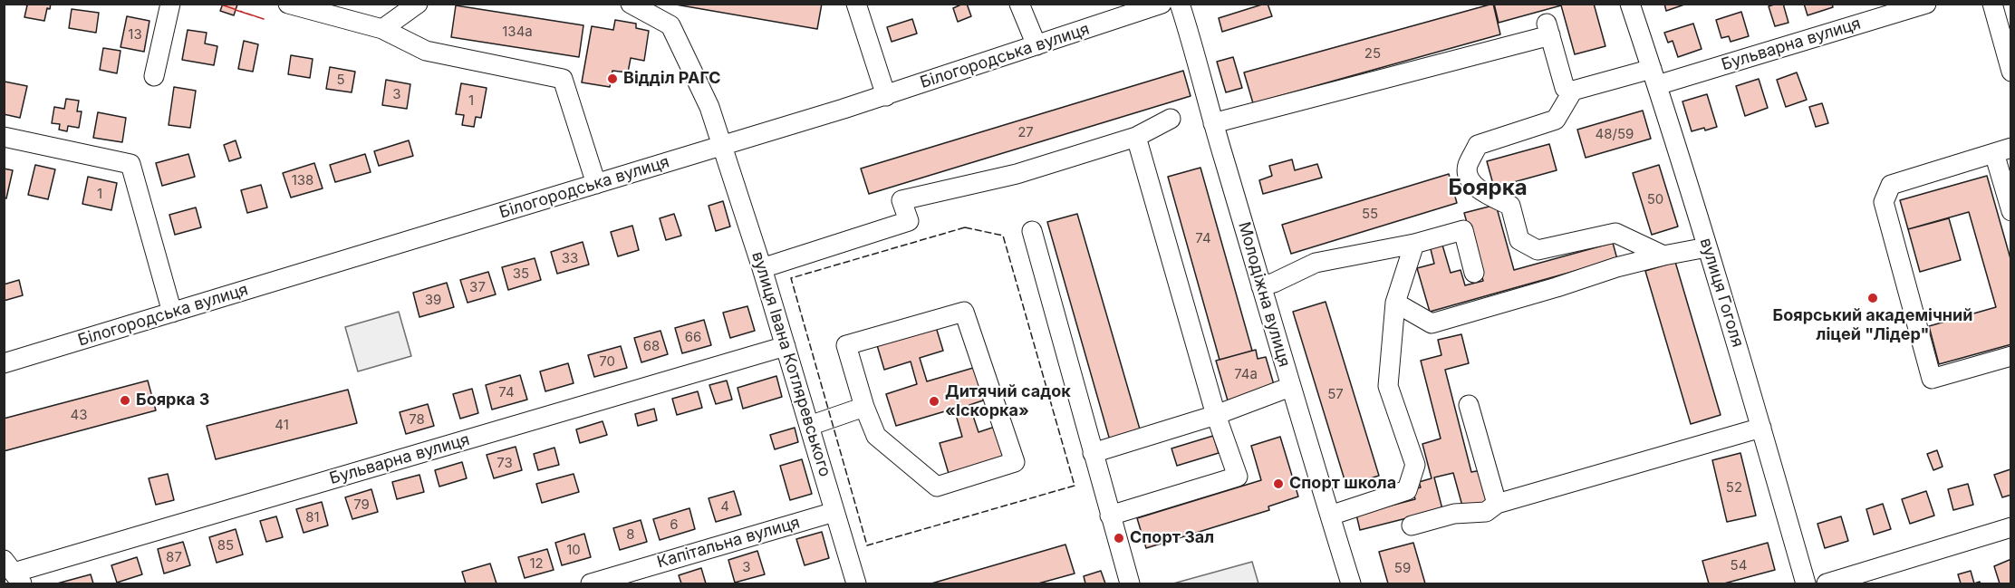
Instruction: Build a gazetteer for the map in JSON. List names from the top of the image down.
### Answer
{
  "streets": {
    "street": [
      "Бульварна вулиця",
      "Білогородська вулиця",
      "вулиця Гоголя",
      "Молодіжна вулиця",
      "вулиця Івана Котляревського",
      "Капітальна вулиця"
    ]
  },
  "crossings": [
    ["Бульварна вулиця", "вулиця Гоголя"],
    ["Бульварна вулиця", "вулиця Івана Котляревського"],
    ["Білогородська вулиця", "вулиця Івана Котляревського"],
    ["вулиця Івана Котляревського", "Капітальна вулиця"]
  ],
  "districts": ["Боярка"],
  "places": [
    "Відділ РАГС",
    "Боярський академічний ліцей \"Лідер\"",
    "Боярка 3",
    "Дитячий садок «Іскорка»",
    "Спорт школа",
    "Спорт Зал"
  ],
  "house_numbers": [
    "134а",
    "13",
    "25",
    "5",
    "3",
    "1",
    "27",
    "48/59",
    "138",
    "1",
    "50",
    "55",
    "74",
    "33",
    "35",
    "37",
    "39",
    "66",
    "68",
    "70",
    "74а",
    "74",
    "57",
    "43",
    "78",
    "41",
    "73",
    "52",
    "79",
    "4",
    "81",
    "6",
    "8",
    "85",
    "10",
    "87",
    "12",
    "54",
    "3",
    "59"
  ]
}
